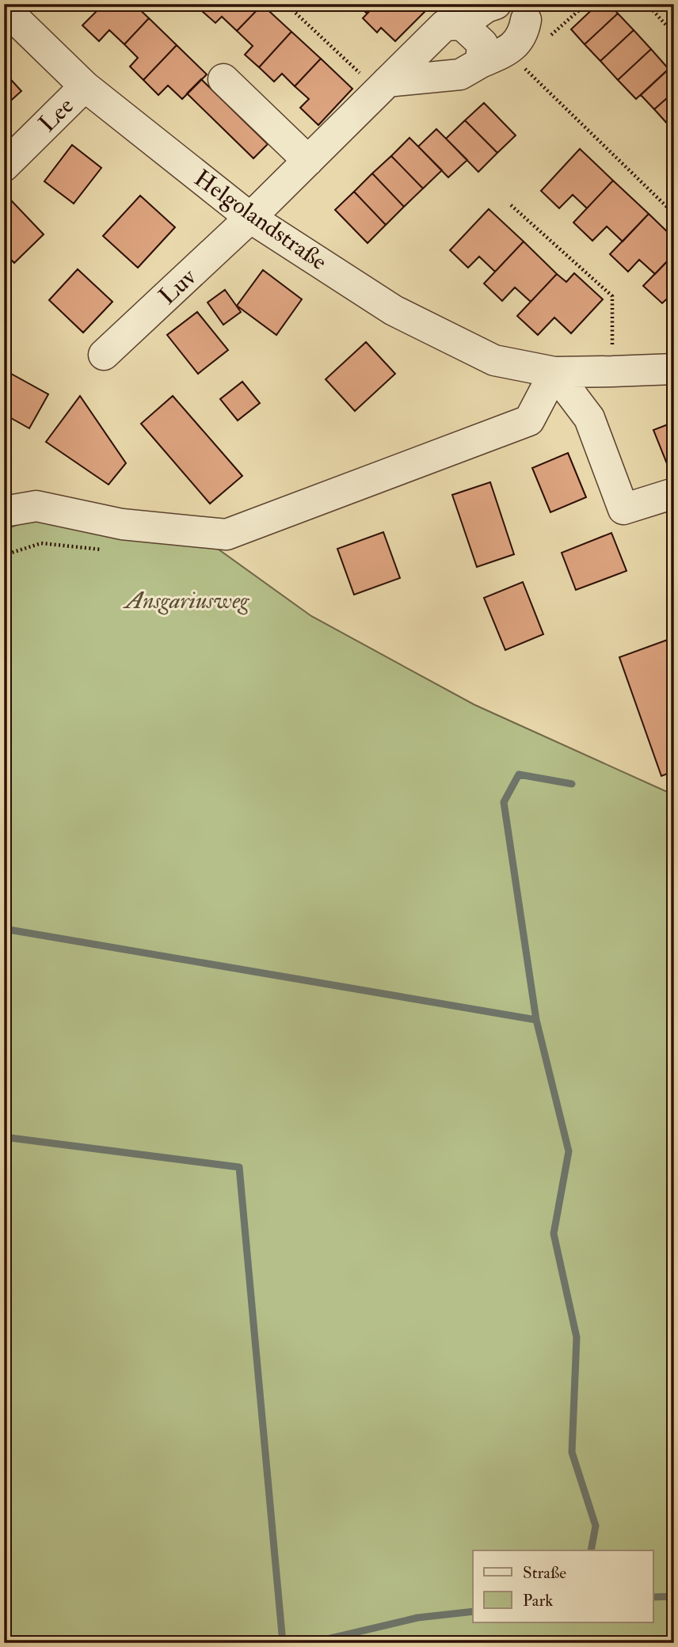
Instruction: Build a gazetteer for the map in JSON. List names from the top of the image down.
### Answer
{
  "streets": {
    "street": ["Lee", "Helgolandstraße", "Luv"]
  },
  "crossings": [
    ["Lee", "Helgolandstraße"],
    ["Helgolandstraße", "Luv"]
  ],
  "parks": ["Ansgariusweg"],
  "legend": ["Straße", "Park"]
}
